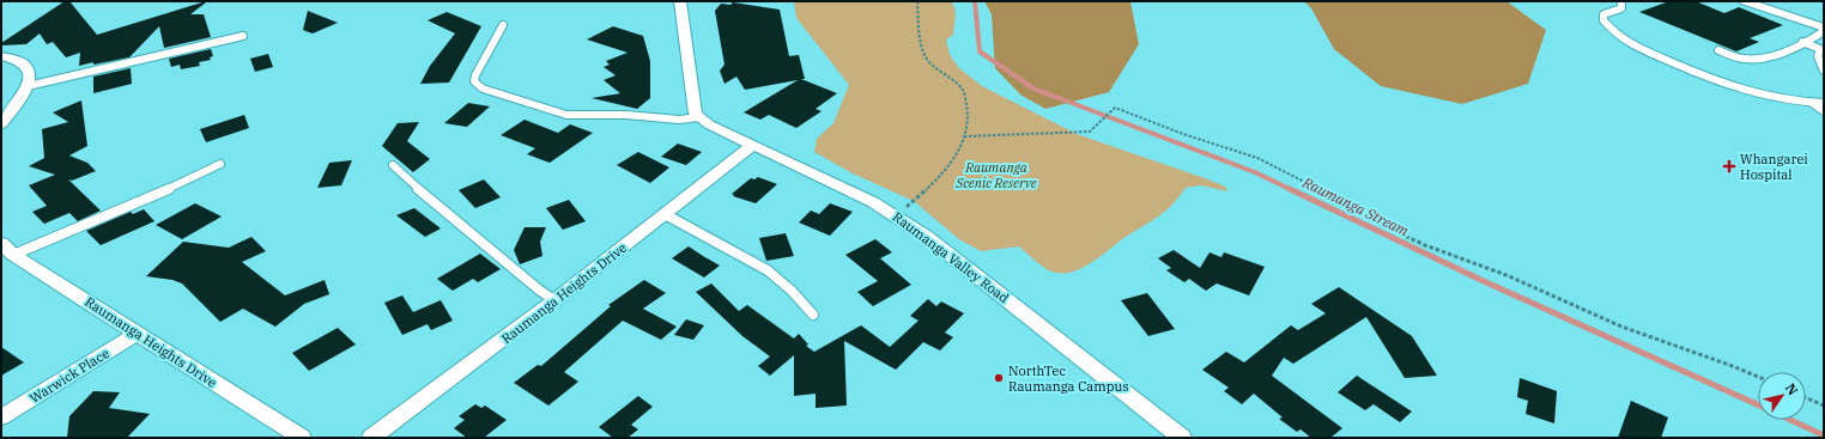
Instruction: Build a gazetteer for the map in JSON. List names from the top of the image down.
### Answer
{
  "streets": {
    "street": ["Raumanga Valley Road", "Raumanga Heights Drive", "Warwick Place"]
  },
  "crossings": [
    ["Raumanga Valley Road", "Raumanga Heights Drive"],
    ["Raumanga Heights Drive", "Warwick Place"]
  ],
  "water": ["Raumanga Stream"],
  "parks": ["Raumanga Scenic Reserve"],
  "places": {
    "health": ["Whangarei Hospital"],
    "other": ["NorthTec Raumanga Campus"]
  },
  "north": "top right"
}
